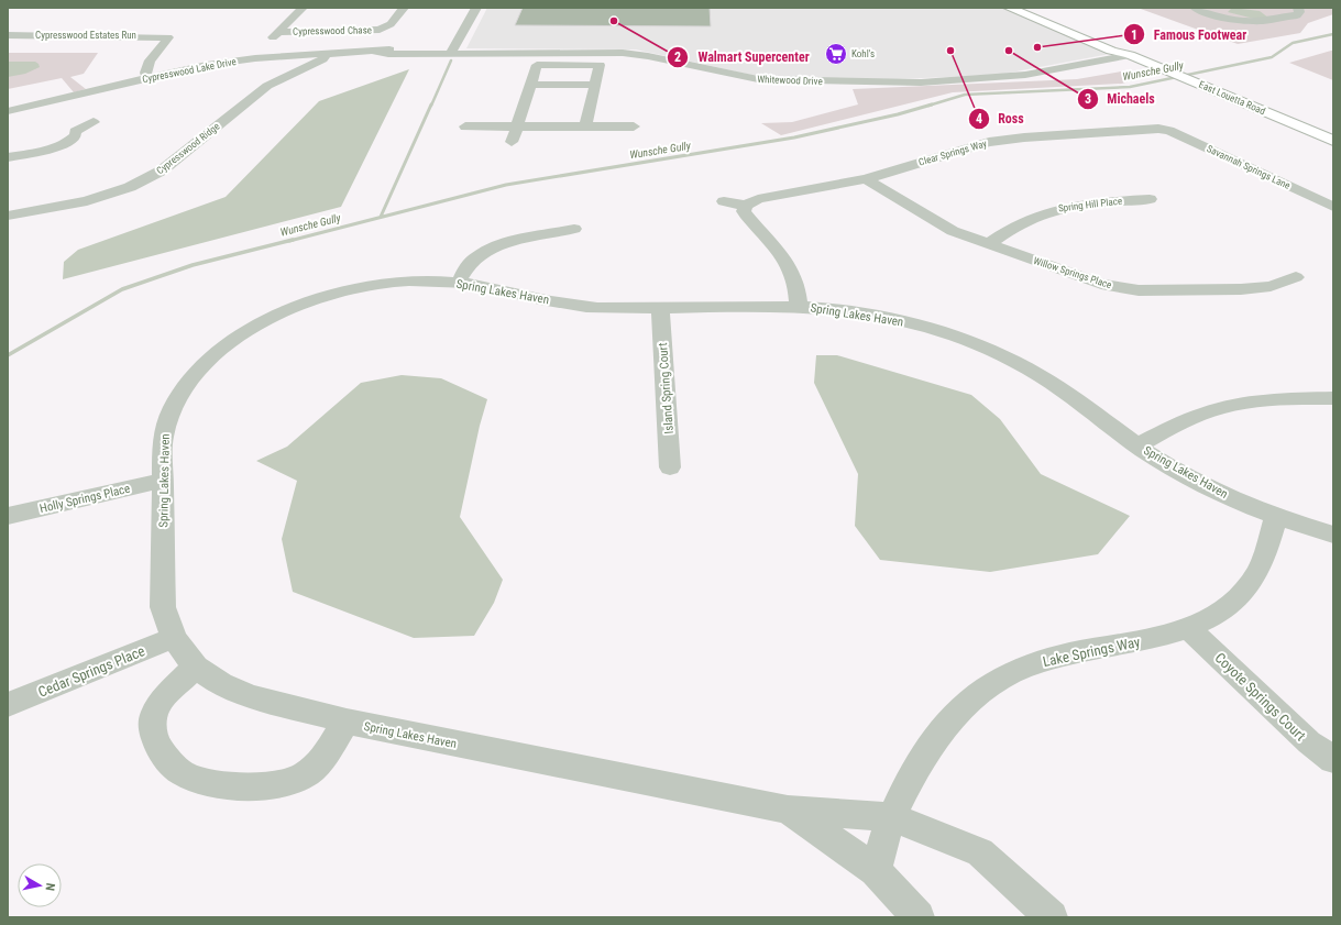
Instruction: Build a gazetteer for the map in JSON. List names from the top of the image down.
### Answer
{
  "streets": {
    "main road": ["East Louetta Road"],
    "street": [
      "Cypresswood Chase",
      "Cypresswood Estates Run",
      "Cypresswood Lake Drive",
      "Whitewood Drive",
      "Cypresswood Ridge",
      "Clear Springs Way",
      "Savannah Springs Lane",
      "Spring Hill Place",
      "Willow Springs Place",
      "Spring Lakes Haven",
      "Island Spring Court",
      "Holly Springs Place",
      "Lake Springs Way",
      "Cedar Springs Place",
      "Coyote Springs Court"
    ]
  },
  "crossings": [
    ["Cypresswood Estates Run", "Cypresswood Lake Drive"],
    ["Cypresswood Lake Drive", "Whitewood Drive"],
    ["Cypresswood Lake Drive", "Cypresswood Ridge"],
    ["Whitewood Drive", "East Louetta Road"],
    ["Clear Springs Way", "Savannah Springs Lane"],
    ["Clear Springs Way", "Willow Springs Place"],
    ["Spring Hill Place", "Willow Springs Place"],
    ["Spring Lakes Haven", "Island Spring Court"],
    ["Spring Lakes Haven", "Holly Springs Place"],
    ["Spring Lakes Haven", "Lake Springs Way"],
    ["Spring Lakes Haven", "Cedar Springs Place"],
    ["Lake Springs Way", "Coyote Springs Court"]
  ],
  "water": ["Wunsche Gully"],
  "places": {
    "other": [
      "Walmart Supercenter",
      "Famous Footwear",
      "Ross",
      "Michaels"
    ],
    "supermarket": ["Kohl's"]
  },
  "north": "right"
}
